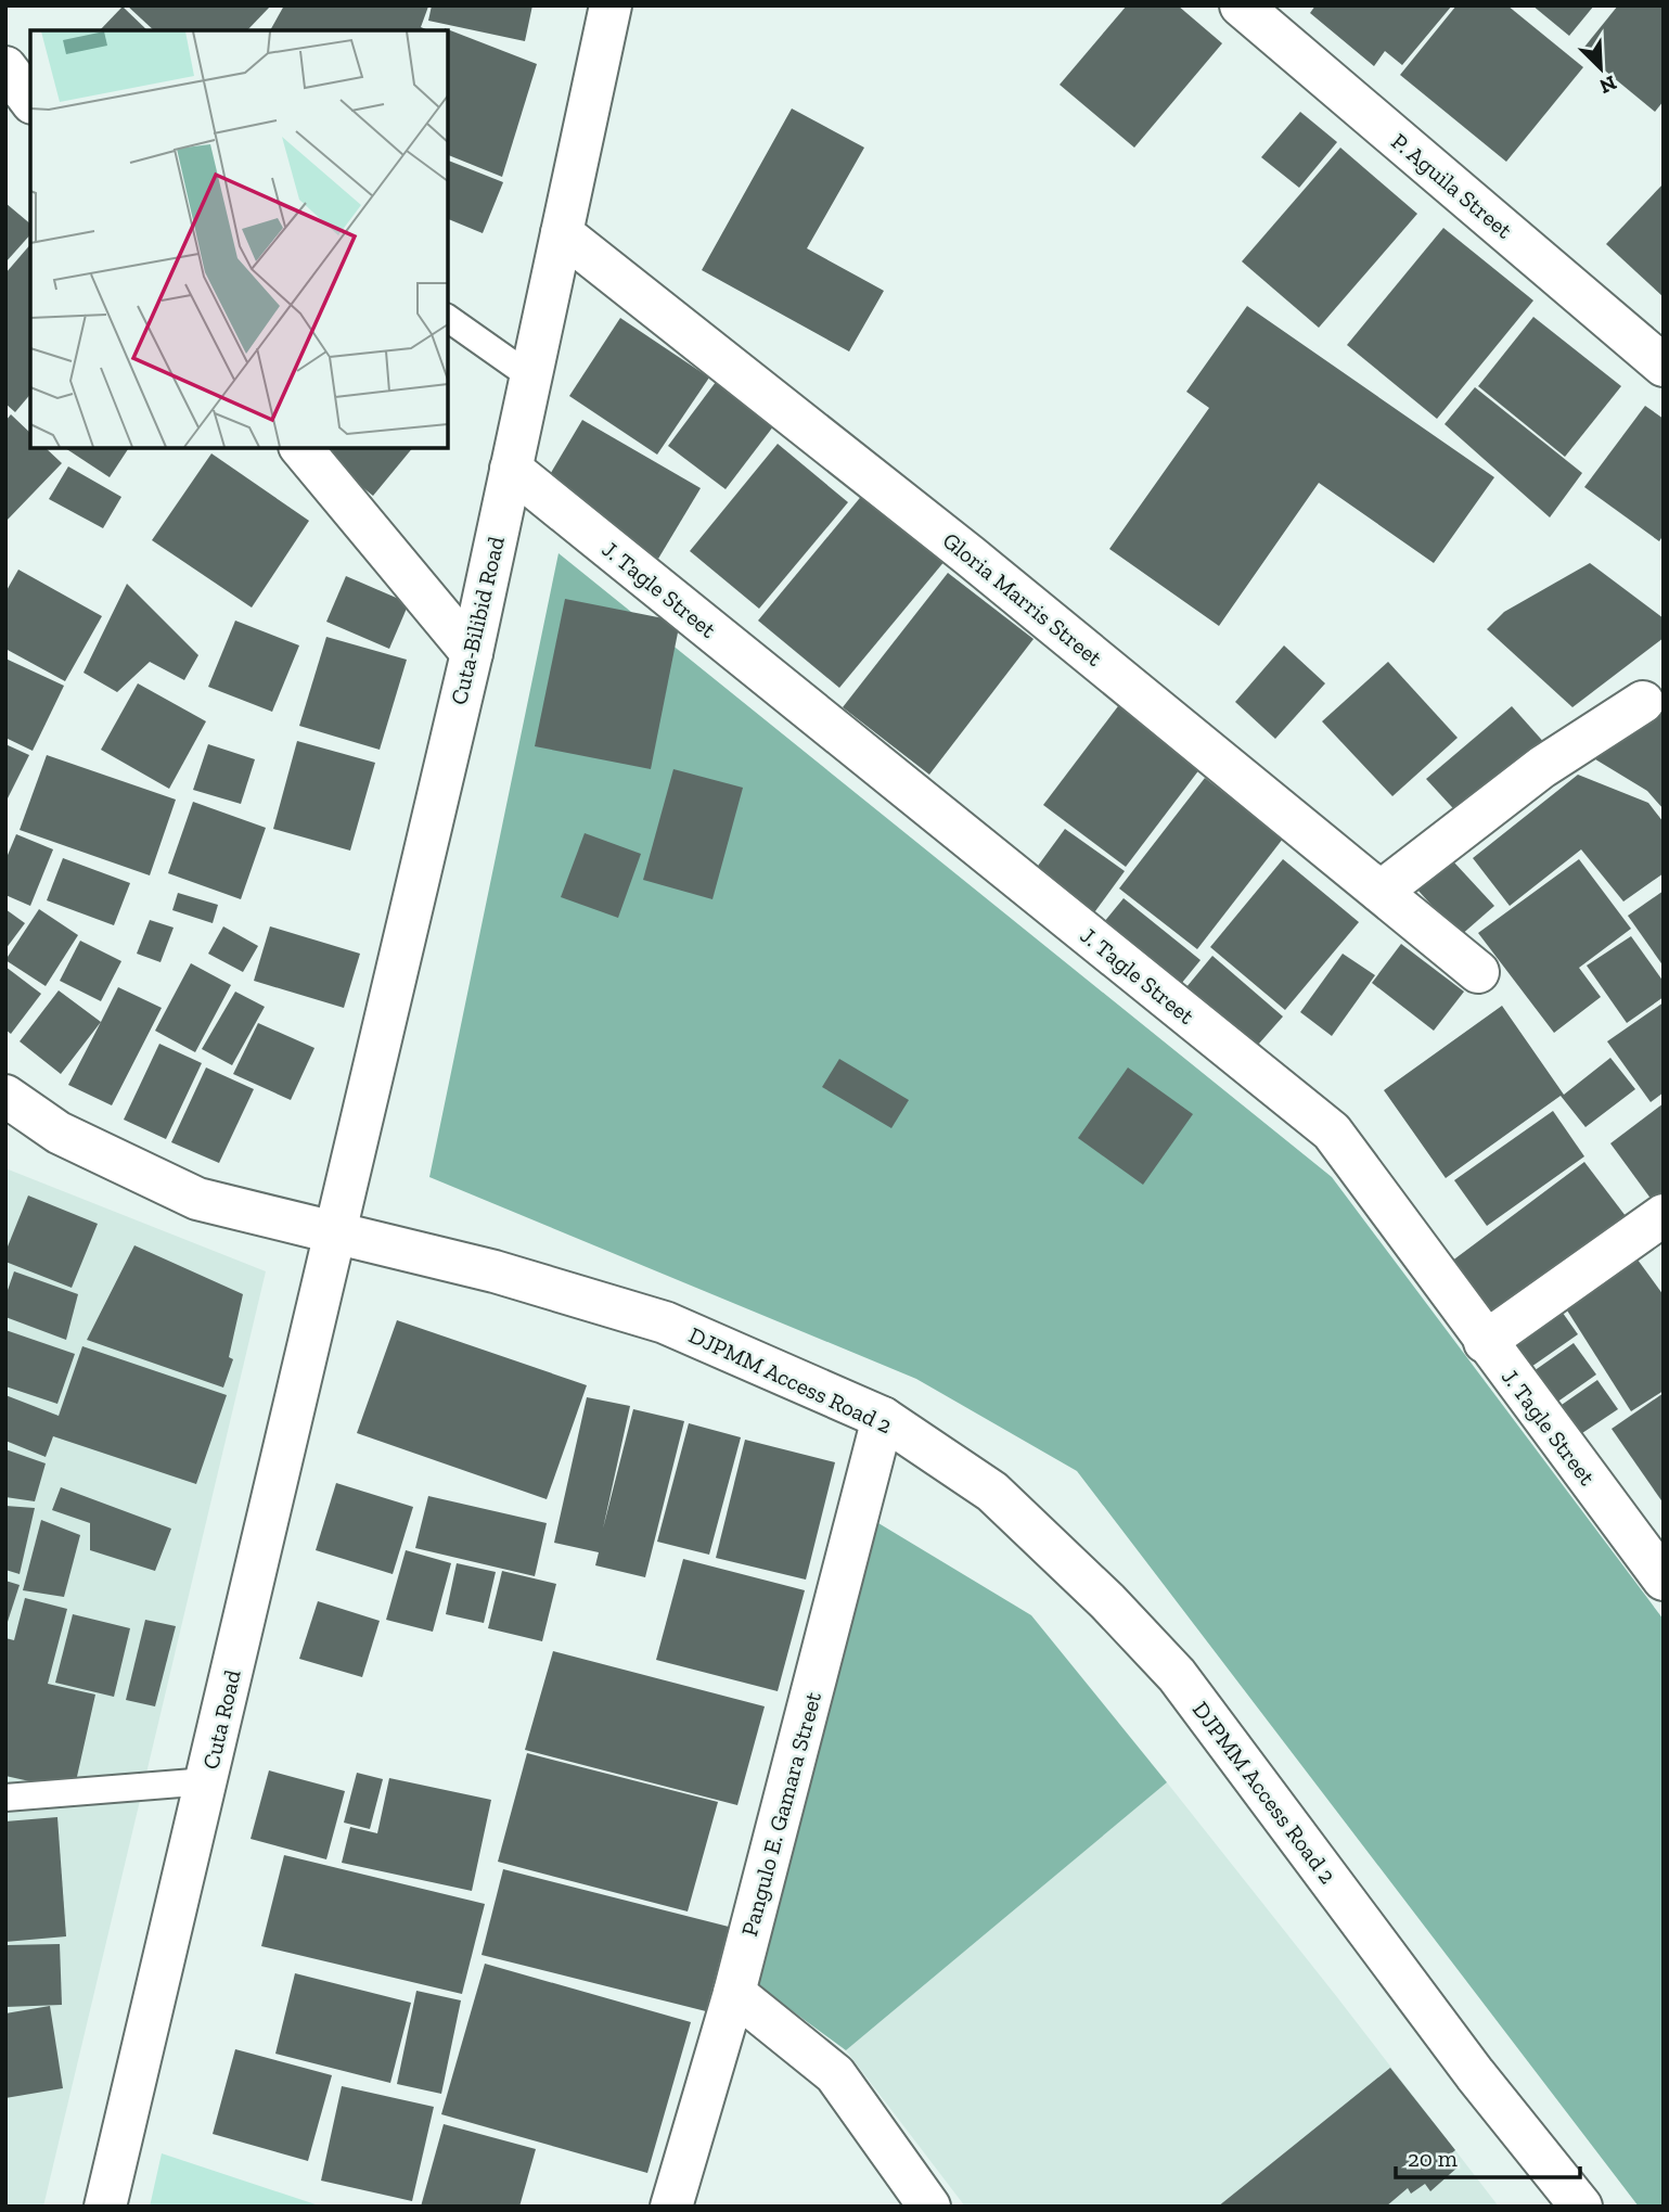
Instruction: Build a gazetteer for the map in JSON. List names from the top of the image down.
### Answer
{
  "streets": {
    "street": [
      "P. Aguila Street",
      "J. Tagle Street",
      "Gloria Marris Street",
      "Cuta-Bilibid Road",
      "DJPMM Access Road 2",
      "Cuta Road",
      "Pangulo E. Gamara Street"
    ]
  },
  "crossings": [
    ["J. Tagle Street", "Cuta-Bilibid Road"],
    ["Gloria Marris Street", "Cuta-Bilibid Road"],
    ["Cuta-Bilibid Road", "DJPMM Access Road 2"],
    ["Cuta-Bilibid Road", "Cuta Road"],
    ["DJPMM Access Road 2", "Cuta Road"],
    ["DJPMM Access Road 2", "Pangulo E. Gamara Street"]
  ],
  "scale_bar": "20 m",
  "north": "bottom right"
}
